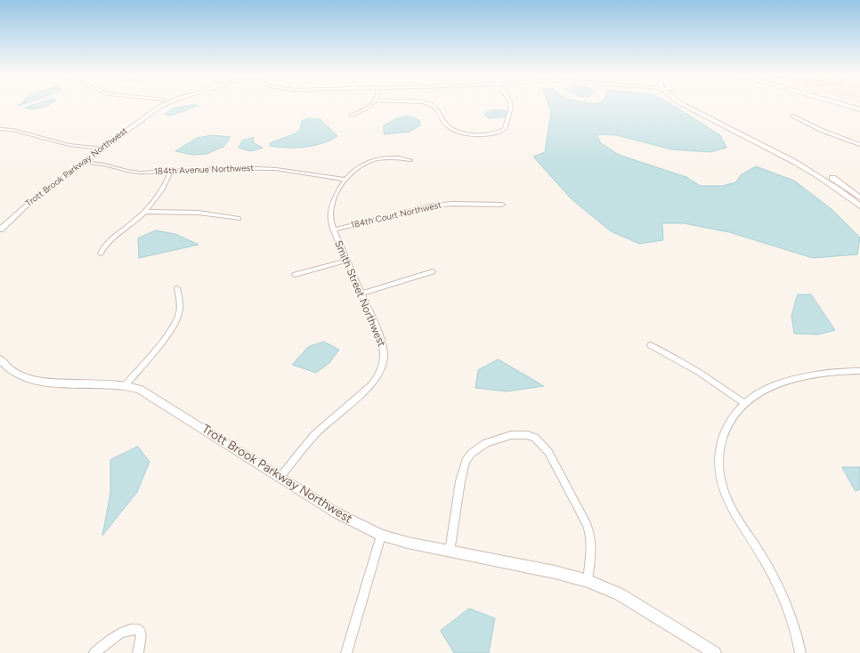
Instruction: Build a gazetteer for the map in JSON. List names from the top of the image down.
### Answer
{
  "streets": {
    "street": [
      "Trott Brook Parkway Northwest",
      "184th Avenue Northwest",
      "184th Court Northwest",
      "Smith Street Northwest"
    ]
  },
  "crossings": [
    ["Trott Brook Parkway Northwest", "184th Avenue Northwest"],
    ["Trott Brook Parkway Northwest", "Smith Street Northwest"],
    ["184th Avenue Northwest", "Smith Street Northwest"],
    ["184th Court Northwest", "Smith Street Northwest"]
  ]
}
